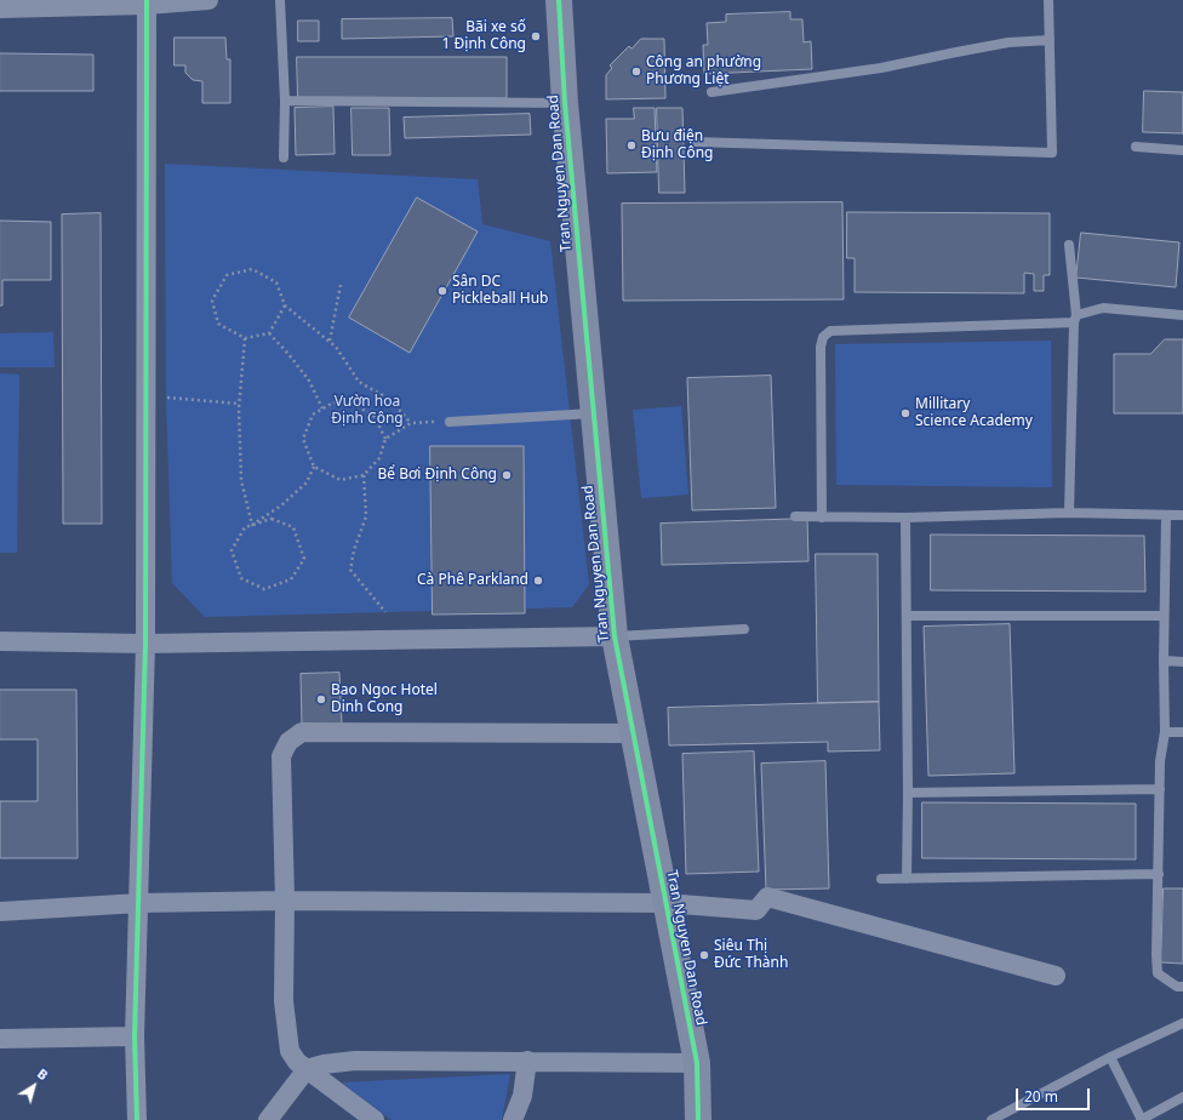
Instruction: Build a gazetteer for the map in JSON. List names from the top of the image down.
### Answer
{
  "streets": {
    "street": ["Tran Nguyen Dan Road"]
  },
  "parks": ["Vườn hoa Định Công"],
  "places": [
    "Bãi xe số 1 Định Công",
    "Công an phường Phương Liệt",
    "Bưu điện Định Công",
    "Sân DC Pickleball Hub",
    "Millitary Science Academy",
    "Bể Bơi Định Công",
    "Cà Phê Parkland",
    "Bao Ngoc Hotel Dinh Cong",
    "Siêu Thị Đức Thành"
  ],
  "scale_bar": "20 m",
  "north": "top right"
}
